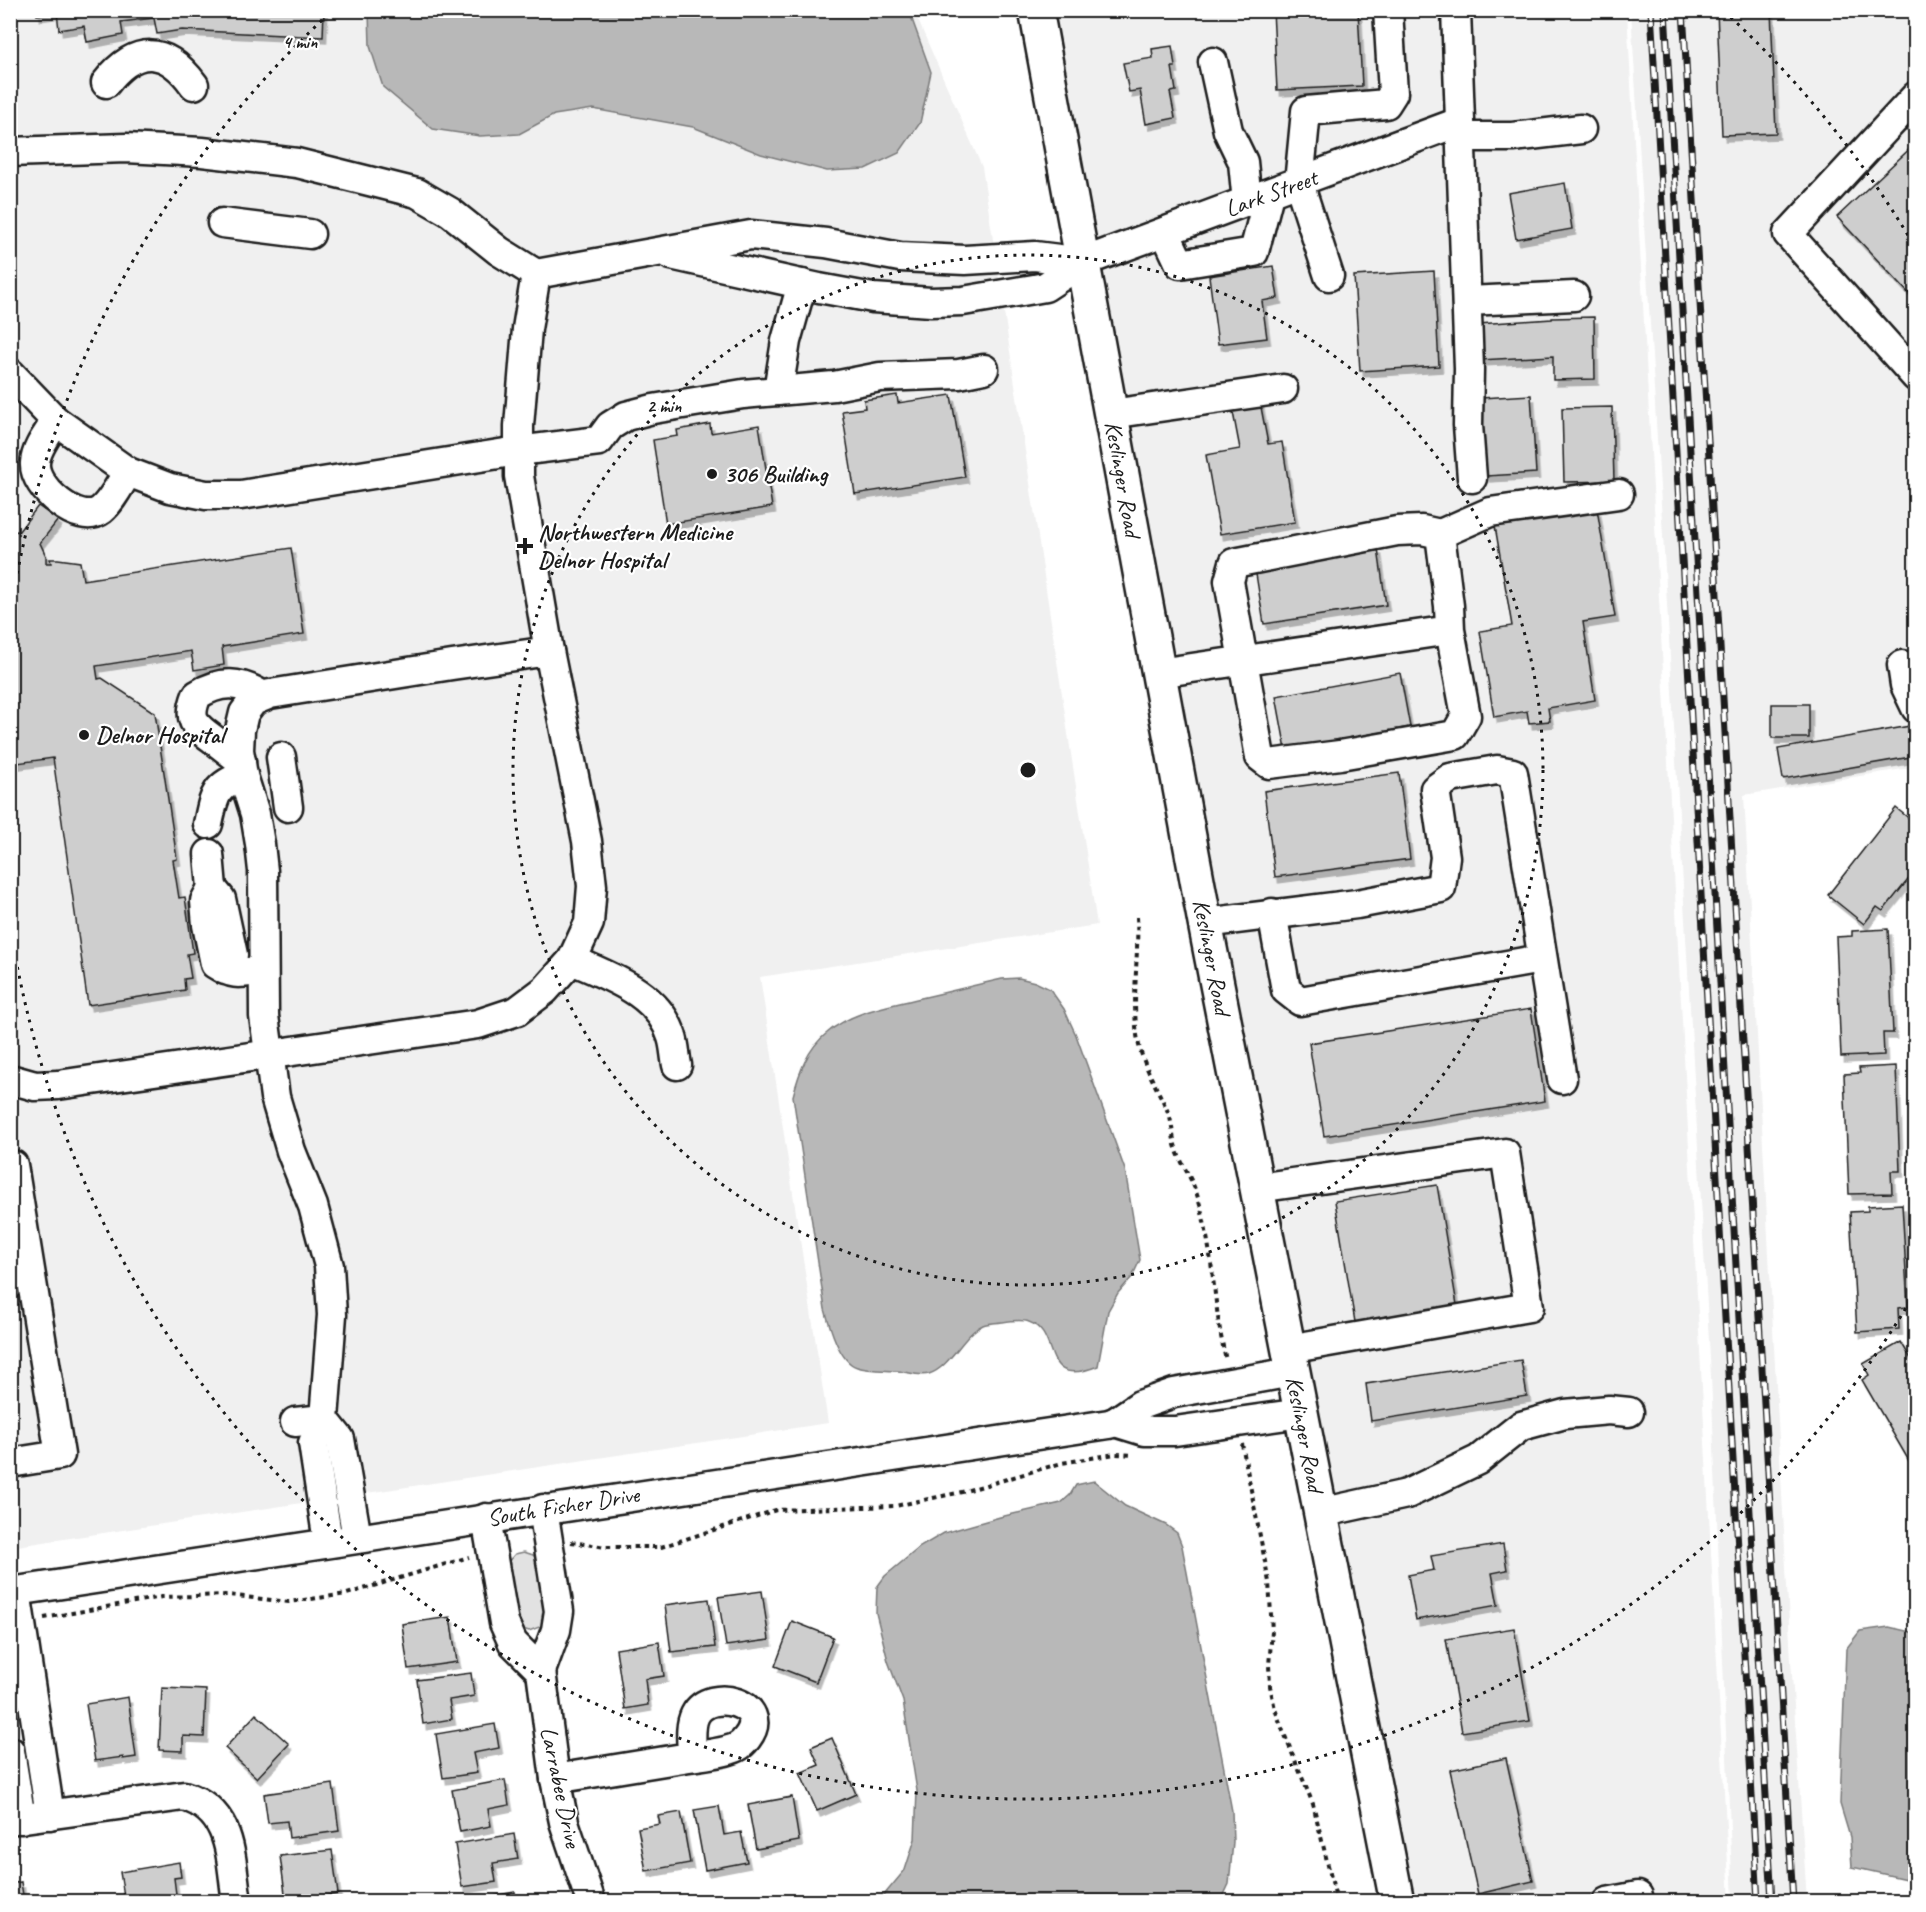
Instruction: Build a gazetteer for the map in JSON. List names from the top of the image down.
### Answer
{
  "streets": {
    "main road": ["Keslinger Road"],
    "street": ["Lark Street", "South Fisher Drive", "Larrabee Drive"]
  },
  "crossings": [
    ["Lark Street", "Keslinger Road"],
    ["Keslinger Road", "South Fisher Drive"],
    ["South Fisher Drive", "Larrabee Drive"]
  ],
  "places": {
    "other": ["306 Building", "Delnor Hospital"],
    "health": ["Northwestern Medicine Delnor Hospital"]
  },
  "rings": ["4 min", "2 min"]
}
